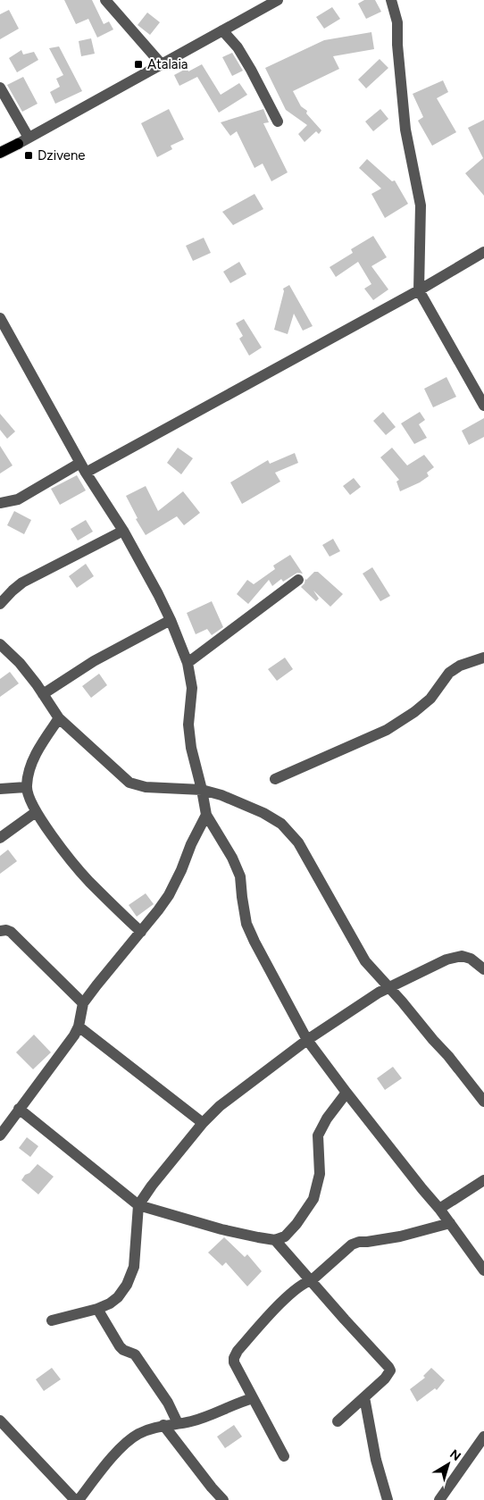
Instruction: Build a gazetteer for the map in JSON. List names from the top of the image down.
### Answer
{
  "places": {
    "transit": ["Atalaia", "Dzivene"]
  },
  "north": "top right"
}
